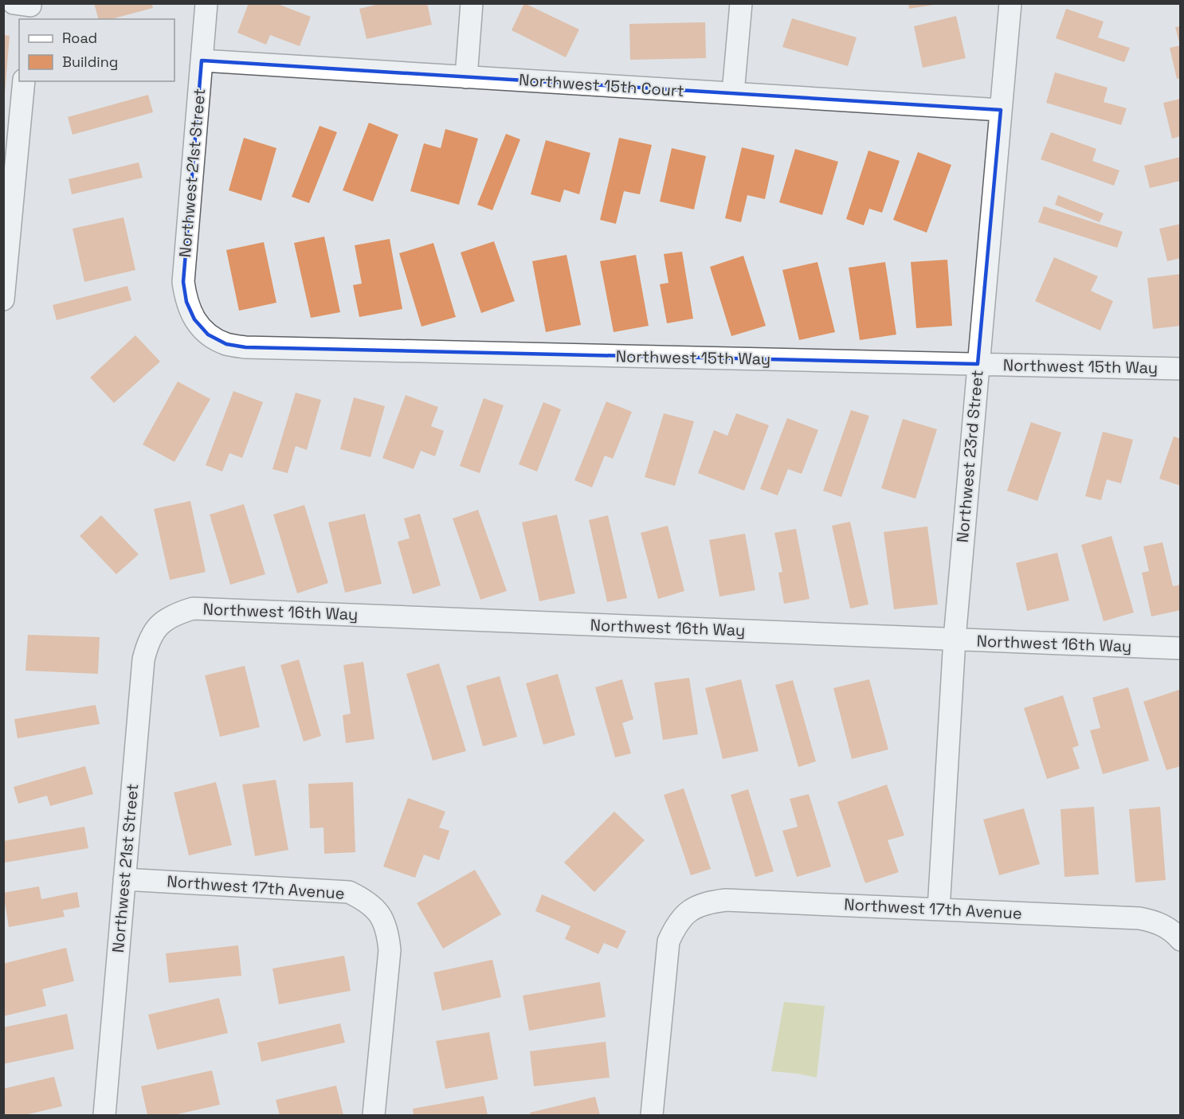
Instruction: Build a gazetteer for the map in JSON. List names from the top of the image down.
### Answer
{
  "streets": {
    "street": [
      "Northwest 15th Court",
      "Northwest 21st Street",
      "Northwest 15th Way",
      "Northwest 23rd Street",
      "Northwest 16th Way",
      "Northwest 17th Avenue"
    ]
  },
  "crossings": [
    ["Northwest 15th Court", "Northwest 21st Street"],
    ["Northwest 15th Court", "Northwest 23rd Street"],
    ["Northwest 21st Street", "Northwest 15th Way"],
    ["Northwest 21st Street", "Northwest 16th Way"],
    ["Northwest 21st Street", "Northwest 17th Avenue"],
    ["Northwest 15th Way", "Northwest 23rd Street"],
    ["Northwest 23rd Street", "Northwest 16th Way"],
    ["Northwest 23rd Street", "Northwest 17th Avenue"]
  ],
  "legend": ["Road", "Building"]
}
